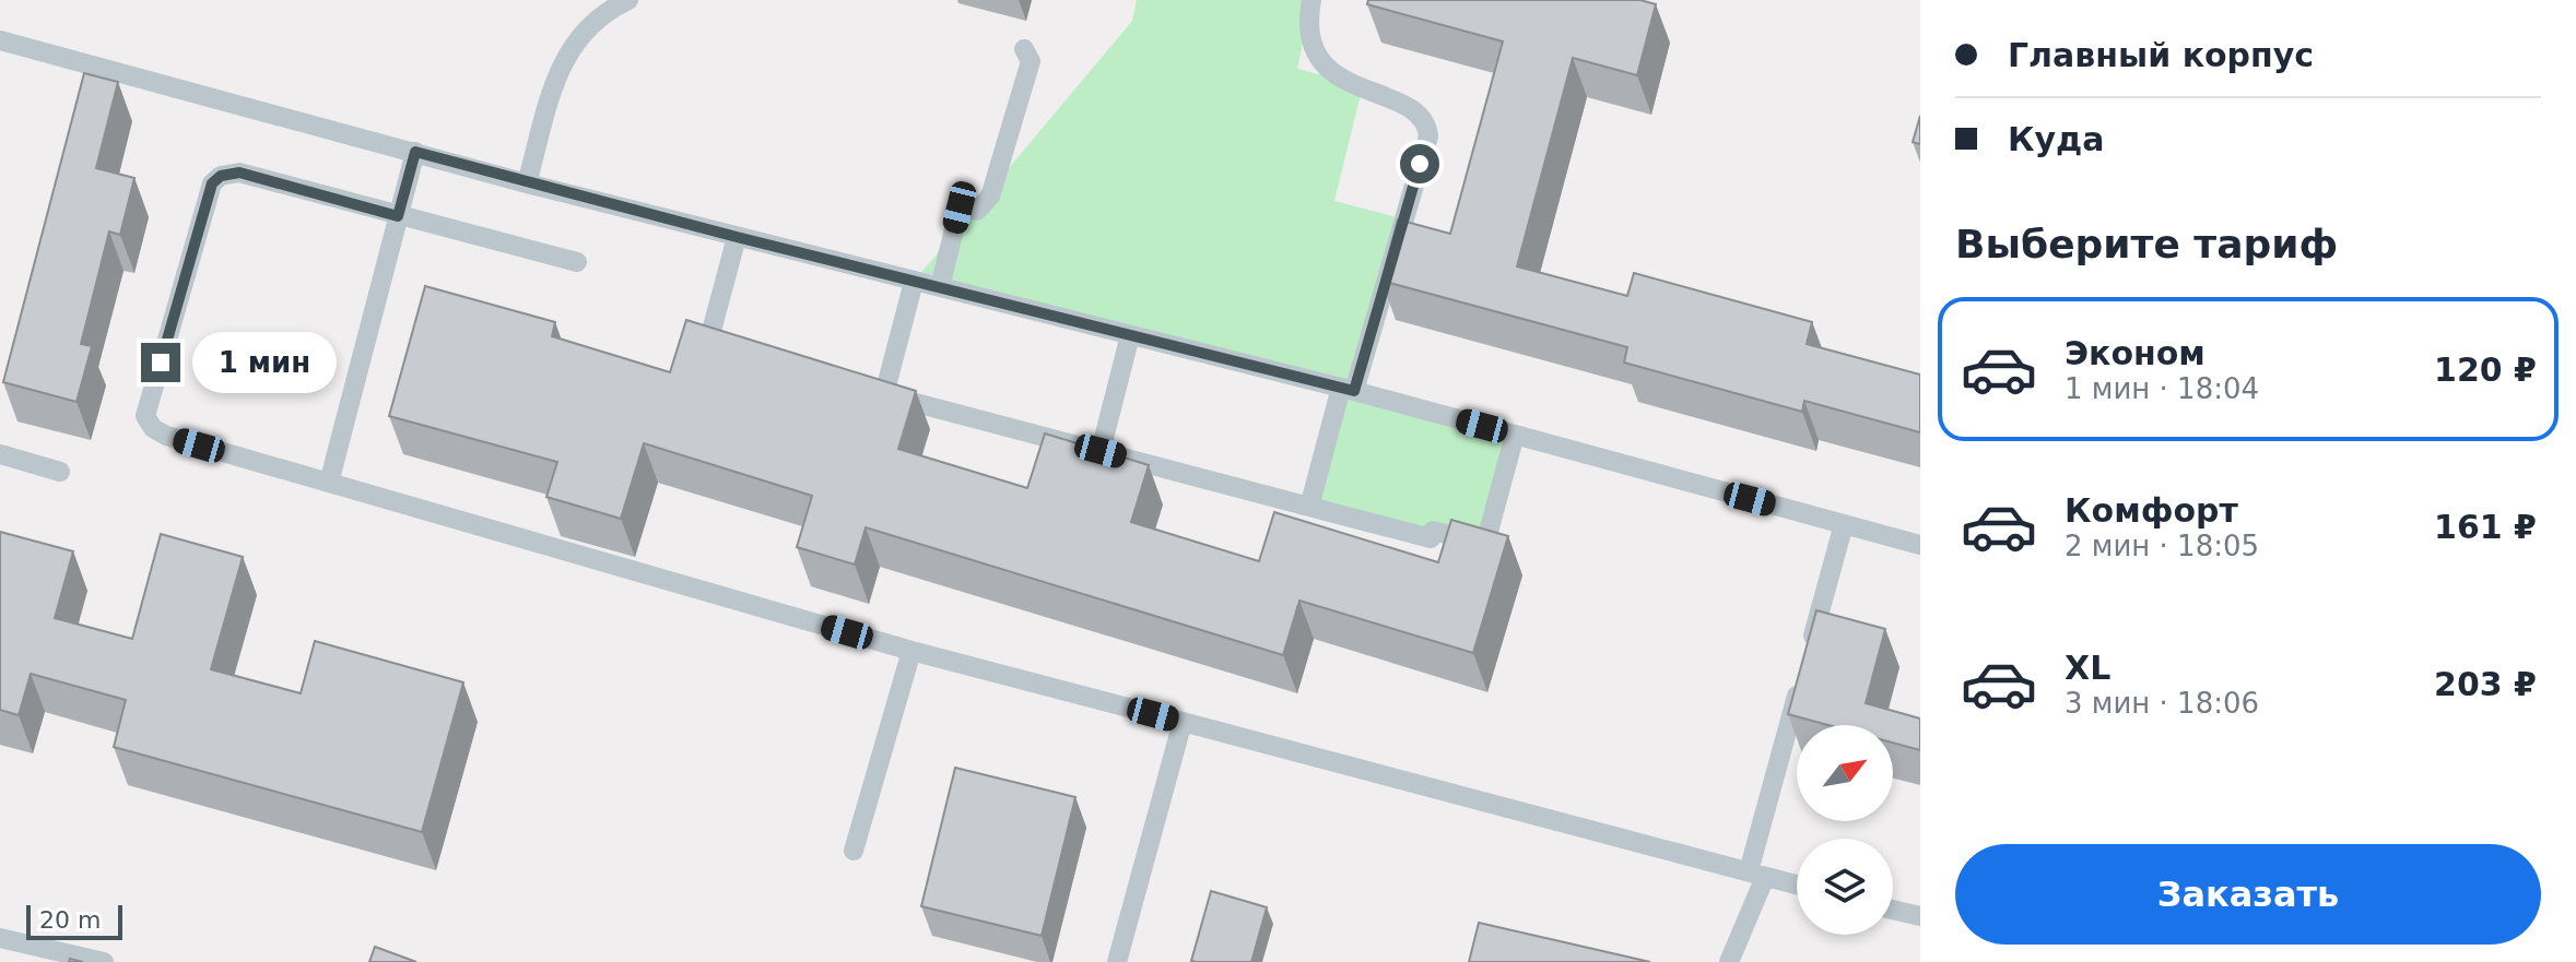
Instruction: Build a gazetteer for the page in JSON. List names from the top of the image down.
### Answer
{
  "scale_bar": "20 m",
  "north": "top right",
  "page": {
    "banner": ["Главный корпус", "Куда"],
    "heading": "Выберите тариф",
    "list": [
      {
        "name": "Эконом",
        "note": "1 мин · 18:04",
        "value": "120 ₽"
      },
      {
        "name": "Комфорт",
        "note": "2 мин · 18:05",
        "value": "161 ₽"
      },
      {
        "name": "XL",
        "note": "3 мин · 18:06",
        "value": "203 ₽"
      }
    ],
    "bubble": "1 мин",
    "buttons": "Заказать",
    "scale": "20 m"
  }
}
